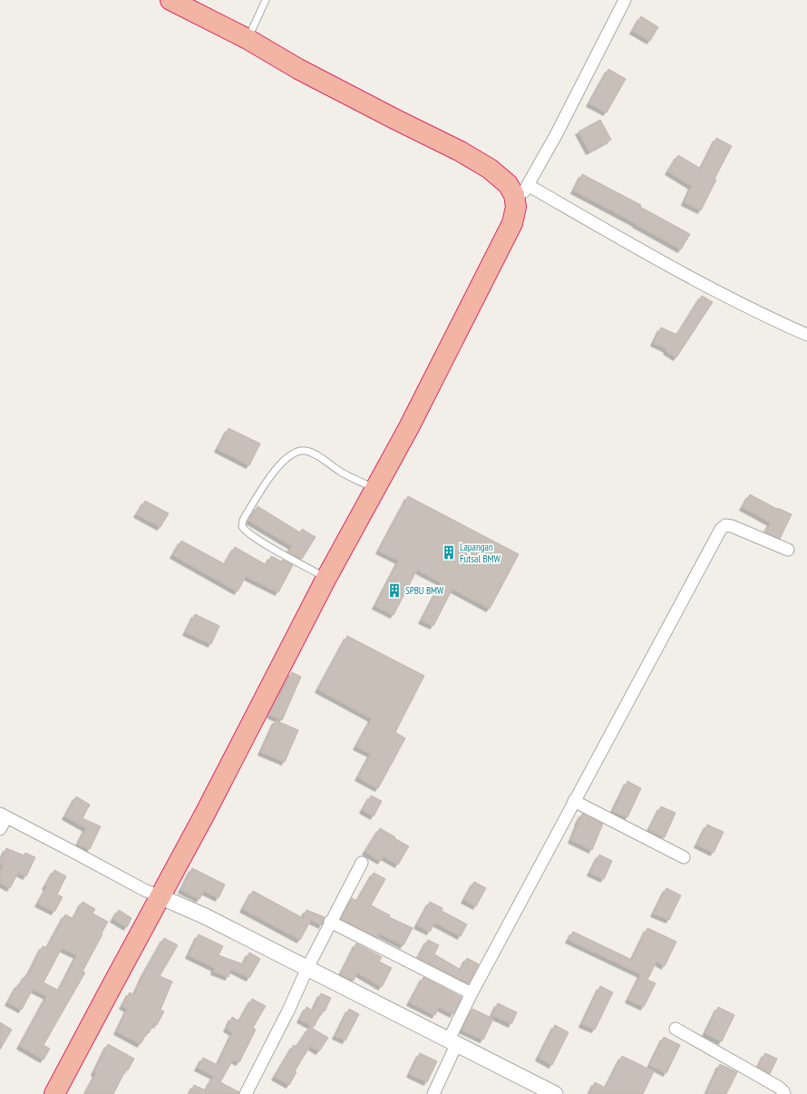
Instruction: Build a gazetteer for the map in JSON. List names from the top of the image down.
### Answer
{
  "places": {
    "building": ["Lapangan Futsal BMW", "SPBU BMW"]
  }
}
